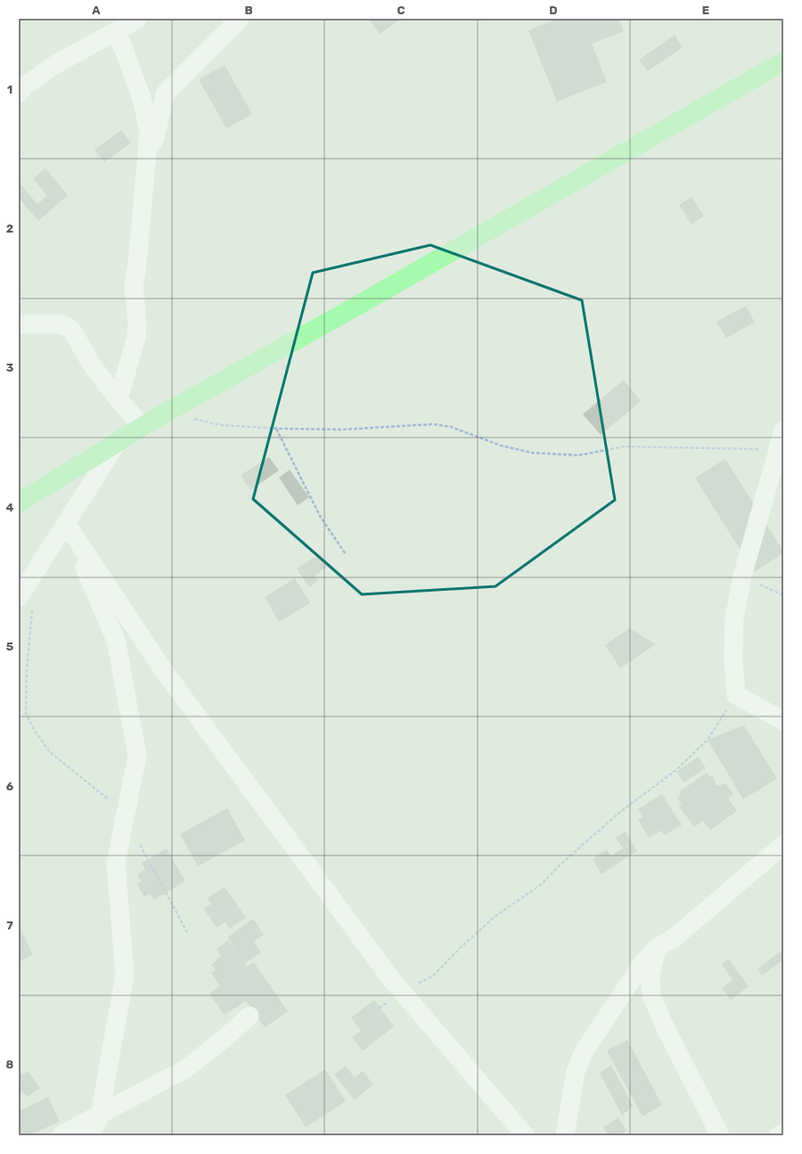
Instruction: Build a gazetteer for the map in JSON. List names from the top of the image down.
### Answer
{
  "grid": {
    "columns": [
      "A",
      "B",
      "C",
      "D",
      "E"
    ],
    "rows": [
      "1",
      "2",
      "3",
      "4",
      "5",
      "6",
      "7",
      "8"
    ]
  }
}
